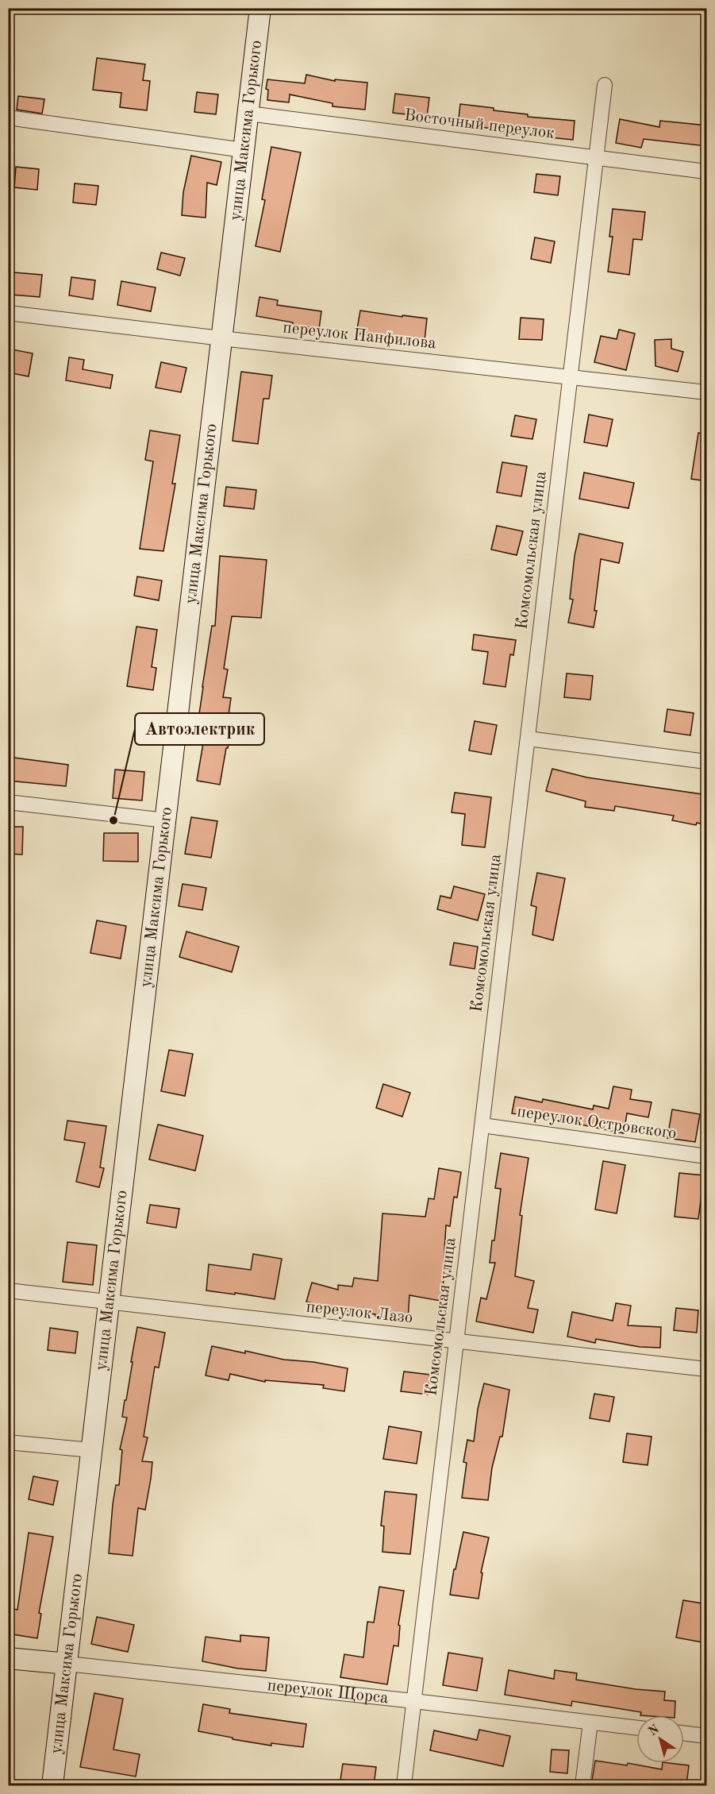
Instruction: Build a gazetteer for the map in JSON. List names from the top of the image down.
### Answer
{
  "streets": {
    "main road": ["улица Максима Горького", "переулок Щорса"],
    "street": [
      "Восточный переулок",
      "переулок Панфилова",
      "Комсомольская улица",
      "переулок Островского",
      "переулок Лазо"
    ]
  },
  "crossings": [
    ["Восточный переулок", "улица Максима Горького"],
    ["Восточный переулок", "Комсомольская улица"],
    ["улица Максима Горького", "переулок Панфилова"],
    ["улица Максима Горького", "переулок Лазо"],
    ["улица Максима Горького", "переулок Щорса"],
    ["переулок Панфилова", "Комсомольская улица"],
    ["Комсомольская улица", "переулок Островского"],
    ["Комсомольская улица", "переулок Лазо"],
    ["Комсомольская улица", "переулок Щорса"]
  ],
  "places": ["Автоэлектрик"],
  "north": "top left"
}
